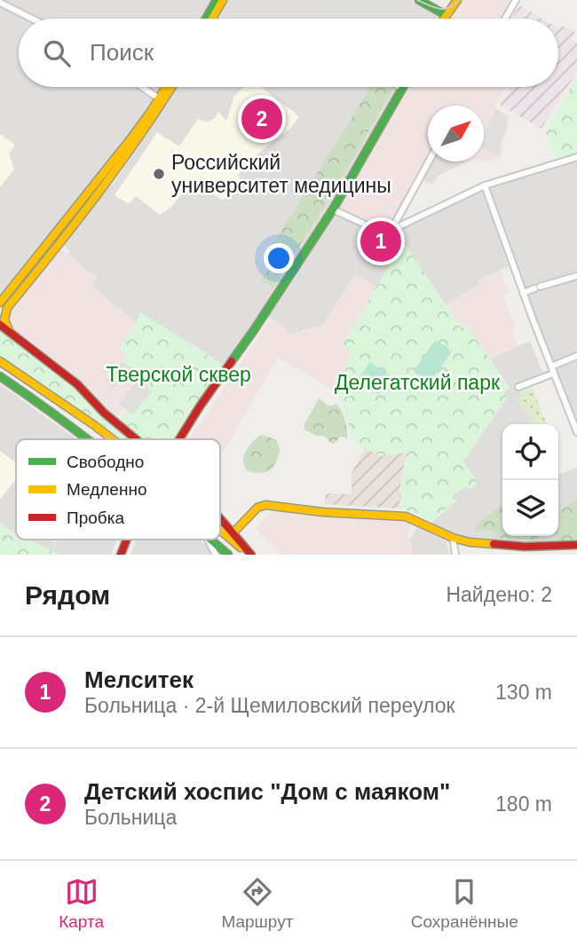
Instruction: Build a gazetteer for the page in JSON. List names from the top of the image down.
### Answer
{
  "parks": ["Тверской сквер", "Делегатский парк"],
  "places": ["Российский университет медицины"],
  "legend": ["Свободно", "Медленно", "Пробка"],
  "north": "top right",
  "page": {
    "search": "Поиск",
    "pins": ["2", "1"],
    "heading": ["Рядом", "Найдено: 2"],
    "list": [
      {
        "mark": "1",
        "name": "Мелситек",
        "note": "Больница · 2-й Щемиловский переулок",
        "value": "130 m"
      },
      {
        "mark": "2",
        "name": "Детский хоспис \"Дом с маяком\"",
        "note": "Больница",
        "value": "180 m"
      }
    ],
    "nav": ["Карта", "Маршрут", "Сохранённые"]
  }
}
